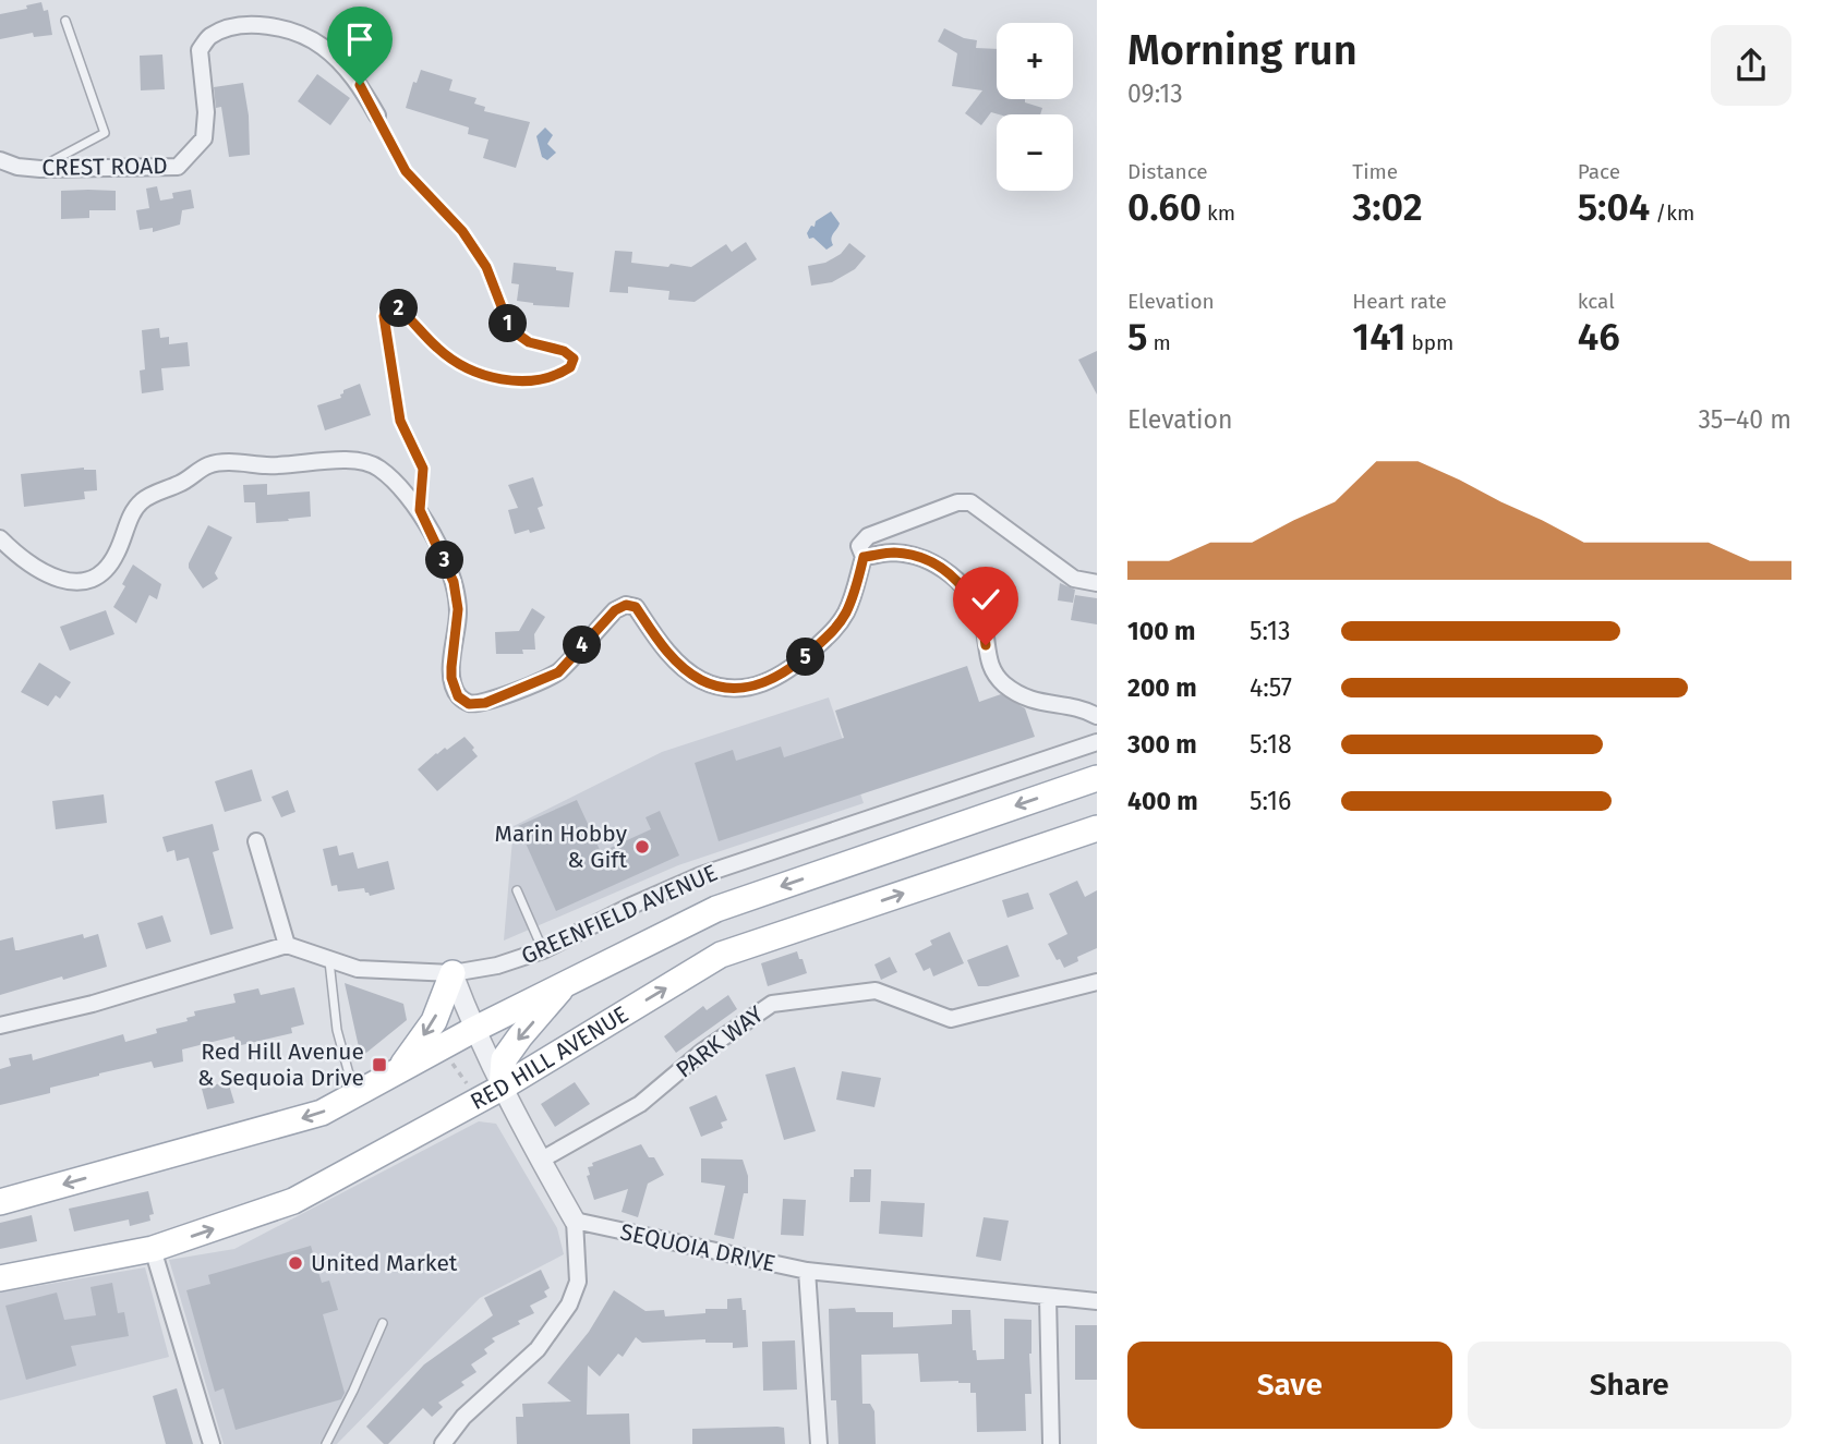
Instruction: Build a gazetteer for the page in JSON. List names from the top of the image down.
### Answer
{
  "streets": {
    "main road": ["RED HILL AVENUE"],
    "street": [
      "CREST ROAD",
      "GREENFIELD AVENUE",
      "PARK WAY",
      "SEQUOIA DRIVE"
    ]
  },
  "places": {
    "other": ["Marin Hobby & Gift", "United Market"],
    "transit": ["Red Hill Avenue & Sequoia Drive"]
  },
  "page": {
    "heading": ["Morning run", "09:13"],
    "map_buttons": ["+", "−"],
    "stats": [
      ["Distance", "0.60 km"],
      ["Time", "3:02"],
      ["Pace", "5:04 /km"],
      ["Elevation", "5 m"],
      ["Heart rate", "141 bpm"],
      ["kcal", "46"]
    ],
    "pins": [
      "2",
      "1",
      "3",
      "4",
      "5"
    ],
    "chart": ["Elevation", "35–40 m"],
    "list": [
      {
        "name": "100 m",
        "note": "5:13"
      },
      {
        "name": "200 m",
        "note": "4:57"
      },
      {
        "name": "300 m",
        "note": "5:18"
      },
      {
        "name": "400 m",
        "note": "5:16"
      }
    ],
    "buttons": ["Save", "Share"]
  }
}
